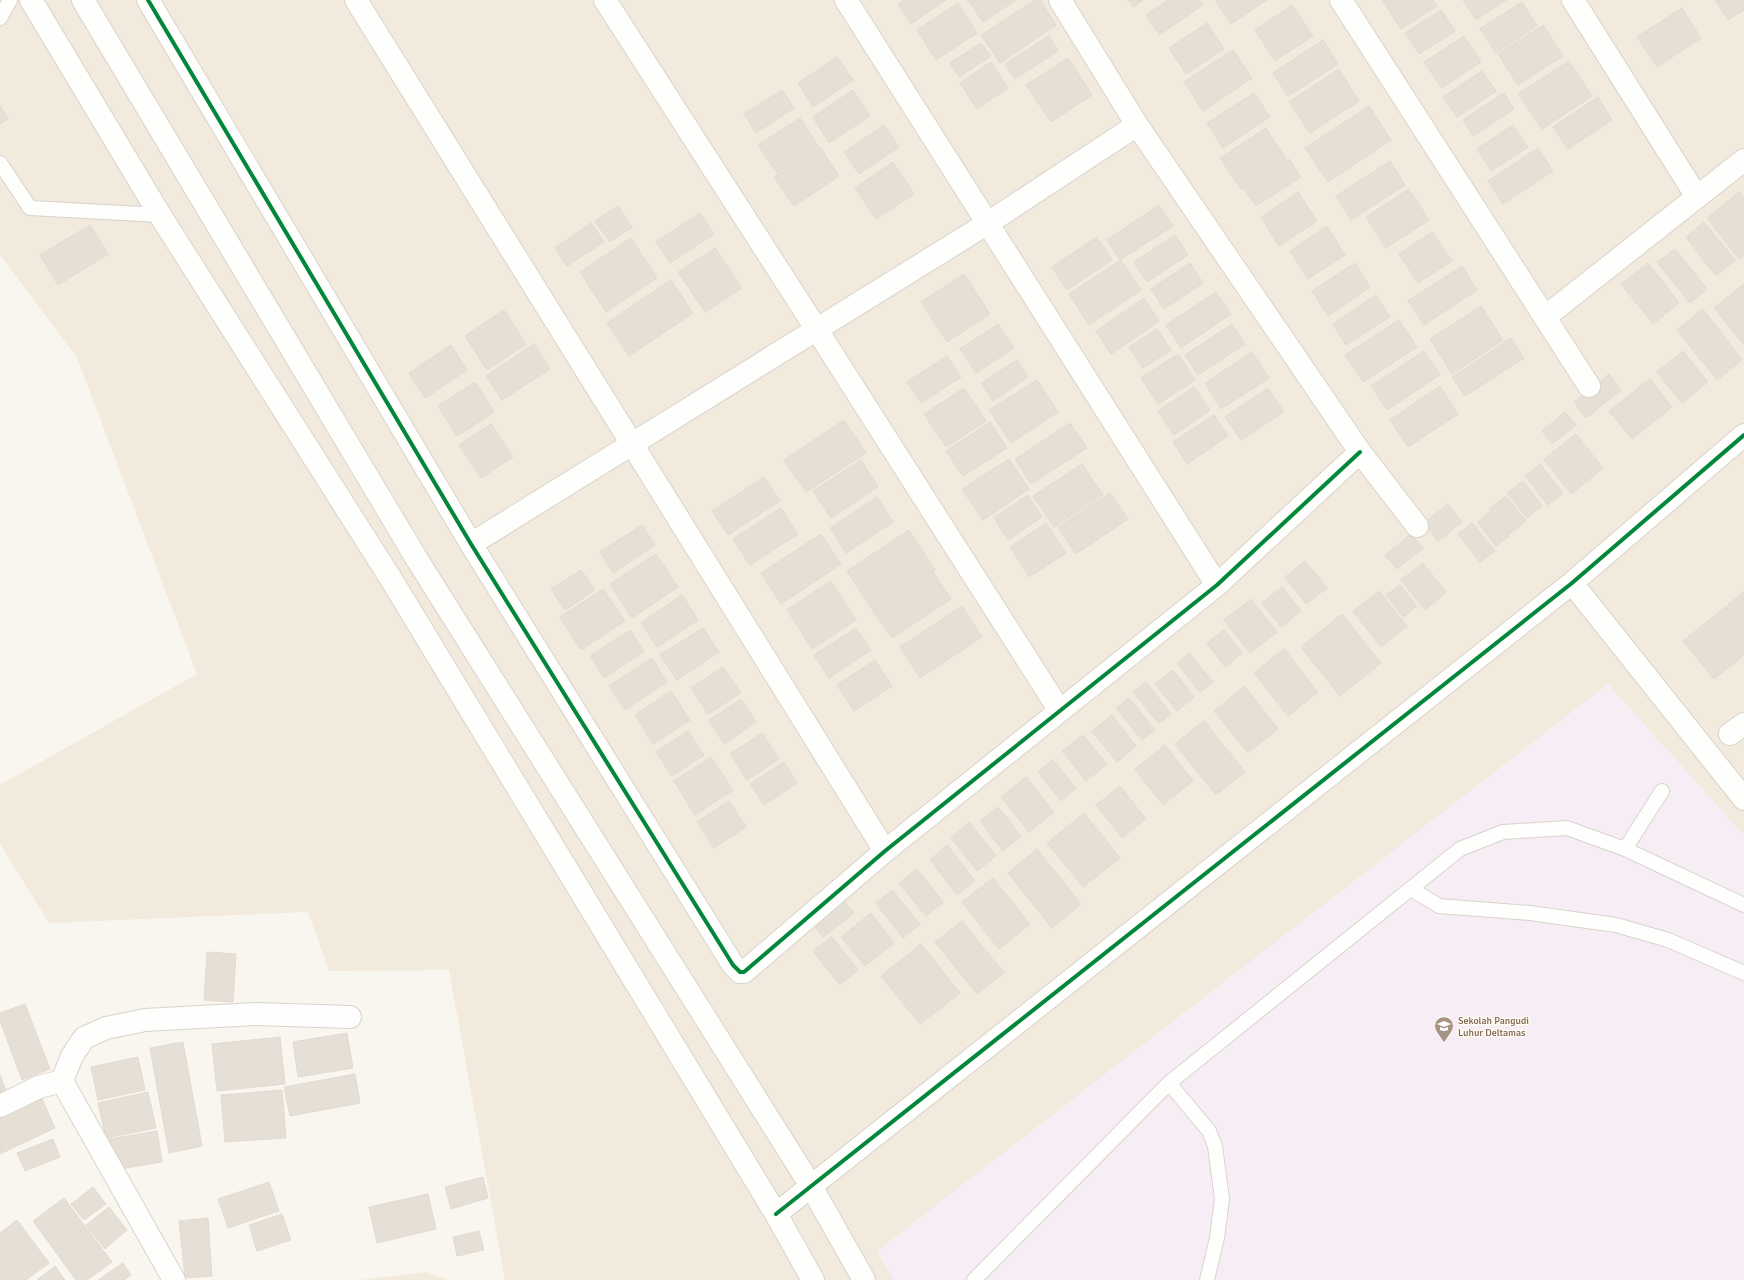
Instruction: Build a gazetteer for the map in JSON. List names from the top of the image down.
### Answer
{
  "places": {
    "school or university": ["Sekolah Pangudi Luhur Deltamas"]
  }
}
